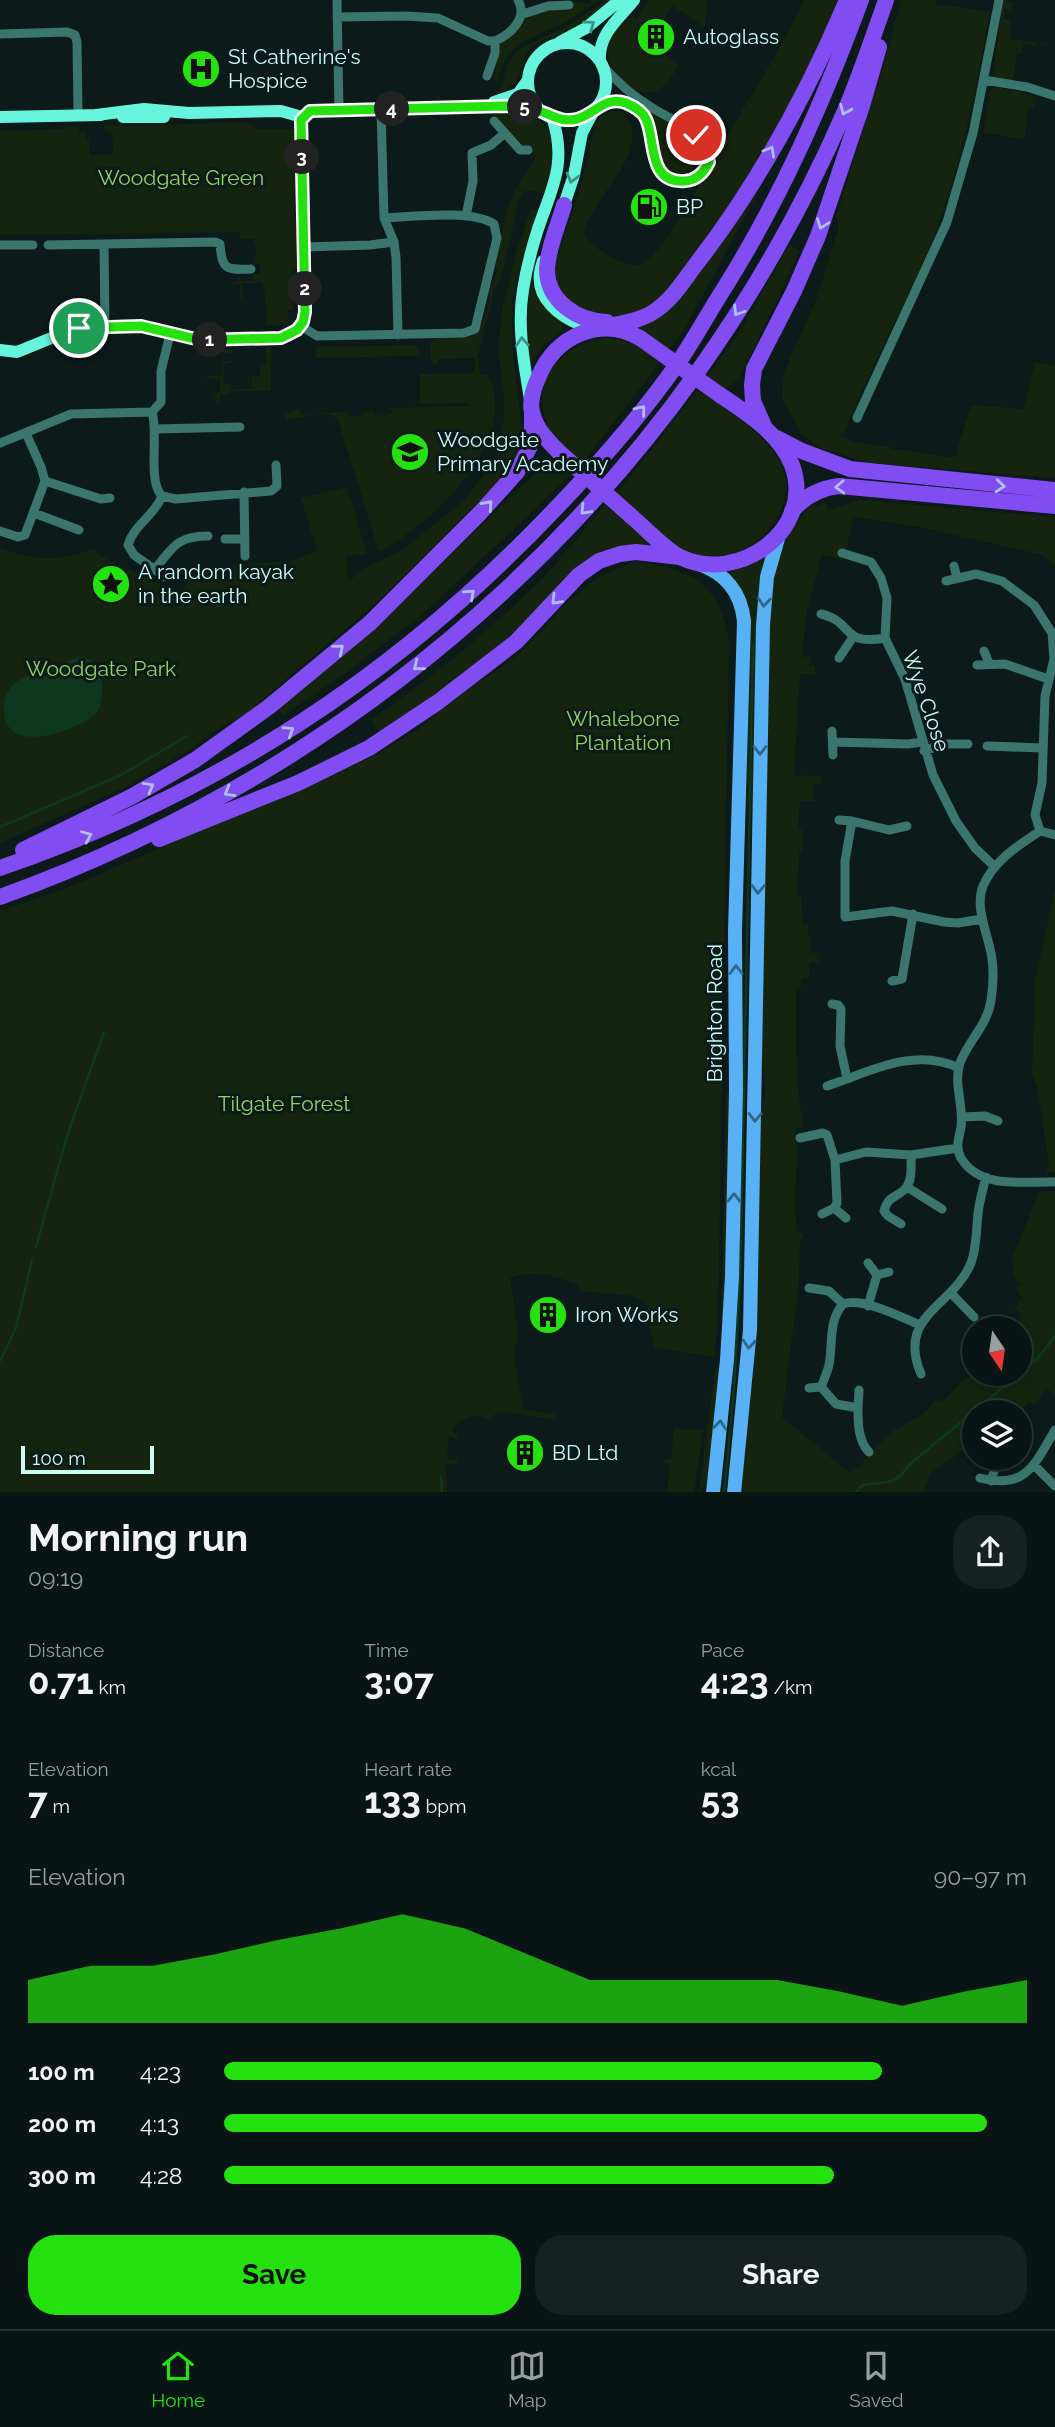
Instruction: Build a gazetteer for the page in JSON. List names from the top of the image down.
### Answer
{
  "streets": {
    "main road": ["Brighton Road"],
    "street": ["Wye Close"]
  },
  "parks": [
    "Woodgate Green",
    "Woodgate Park",
    "Whalebone Plantation",
    "Tilgate Forest"
  ],
  "places": {
    "building": ["Autoglass", "Iron Works", "BD Ltd"],
    "hospital": ["St Catherine's Hospice"],
    "fuel station": ["BP"],
    "school or university": ["Woodgate Primary Academy"],
    "place": ["A random kayak in the earth"]
  },
  "scale_bar": "100 m",
  "north": "bottom",
  "page": {
    "pins": [
      "5",
      "4",
      "3",
      "2",
      "1"
    ],
    "scale": "100 m",
    "heading": ["Morning run", "09:19"],
    "stats": [
      ["Distance", "0.71 km"],
      ["Time", "3:07"],
      ["Pace", "4:23 /km"],
      ["Elevation", "7 m"],
      ["Heart rate", "133 bpm"],
      ["kcal", "53"]
    ],
    "chart": ["Elevation", "90–97 m"],
    "list": [
      {
        "name": "100 m",
        "note": "4:23"
      },
      {
        "name": "200 m",
        "note": "4:13"
      },
      {
        "name": "300 m",
        "note": "4:28"
      }
    ],
    "buttons": ["Save", "Share"],
    "tabs": ["Home", "Map", "Saved"]
  }
}
